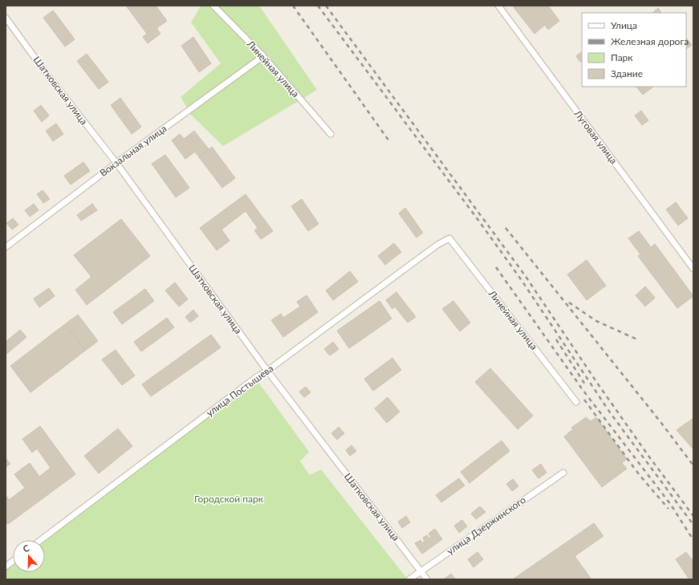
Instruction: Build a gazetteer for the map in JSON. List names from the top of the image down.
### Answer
{
  "streets": {
    "street": [
      "Линейная улица",
      "Шатковская улица",
      "Луговая улица",
      "Вокзальная улица",
      "улица Постышева",
      "улица Дзержинского"
    ]
  },
  "crossings": [
    ["Линейная улица", "Вокзальная улица"],
    ["Линейная улица", "улица Постышева"],
    ["Шатковская улица", "Вокзальная улица"],
    ["Шатковская улица", "улица Постышева"],
    ["Шатковская улица", "улица Дзержинского"]
  ],
  "parks": ["Городской парк"],
  "legend": [
    "Улица",
    "Железная дорога",
    "Парк",
    "Здание"
  ],
  "north": "top"
}
